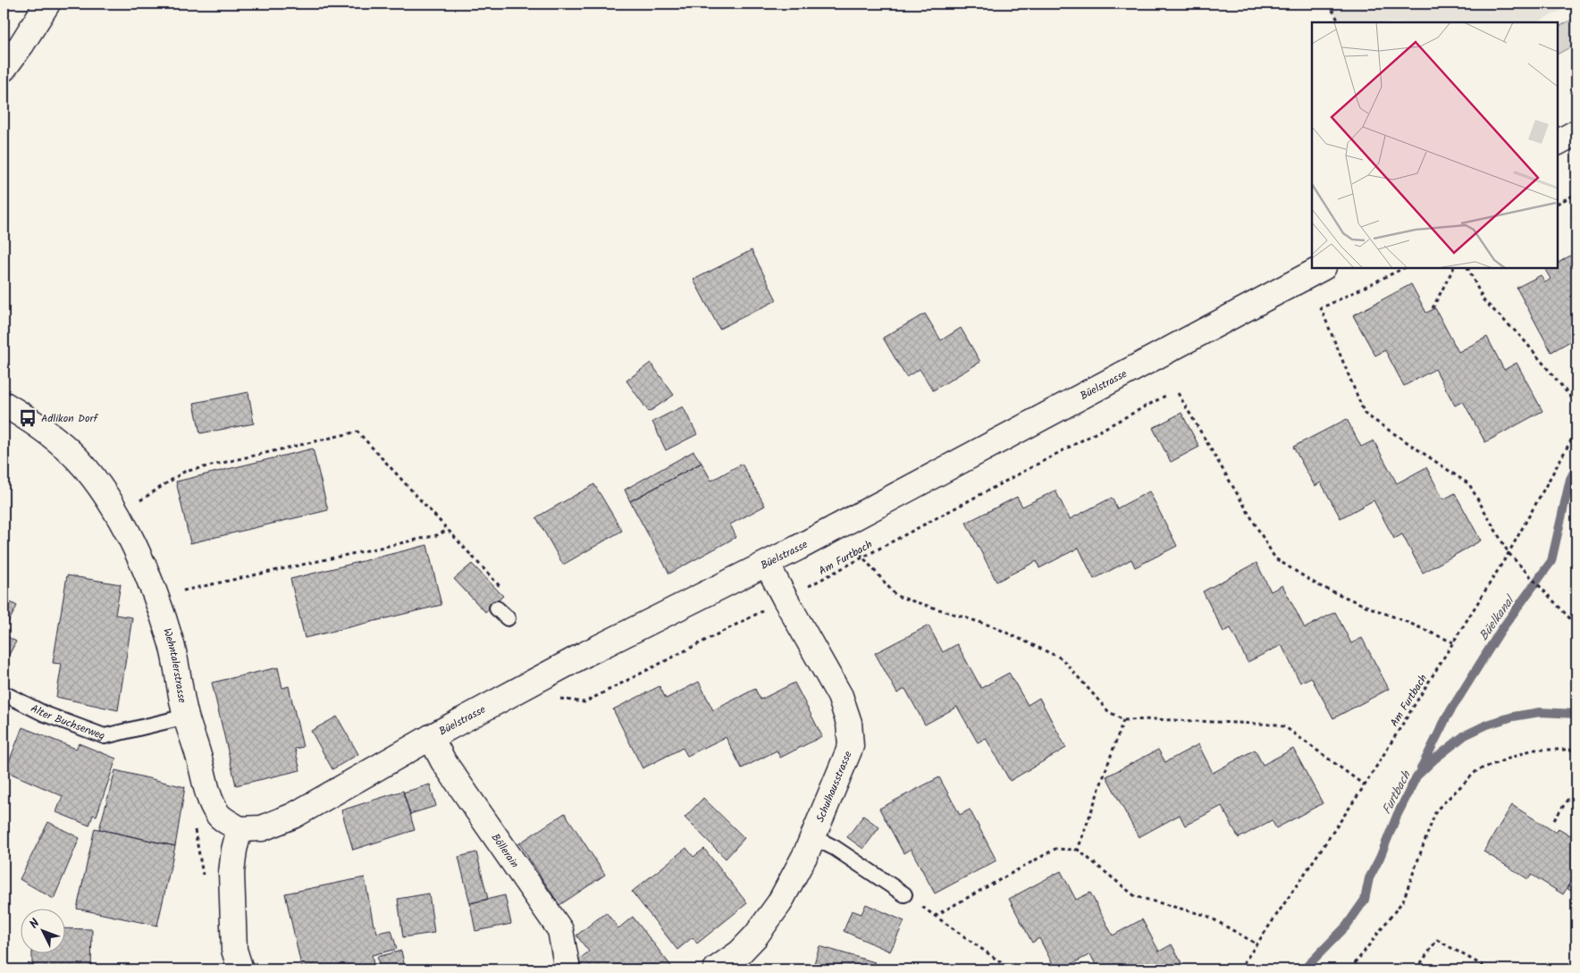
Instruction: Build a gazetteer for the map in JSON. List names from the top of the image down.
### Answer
{
  "streets": {
    "street": [
      "Büelstrasse",
      "Wehntalerstrasse",
      "Schulhausstrasse",
      "Böllerain"
    ],
    "lane": ["Alter Buchserweg"],
    "path": ["Am Furtbach"]
  },
  "crossings": [
    ["Büelstrasse", "Am Furtbach"],
    ["Büelstrasse", "Wehntalerstrasse"],
    ["Büelstrasse", "Schulhausstrasse"],
    ["Büelstrasse", "Böllerain"],
    ["Am Furtbach", "Schulhausstrasse"],
    ["Wehntalerstrasse", "Alter Buchserweg"]
  ],
  "water": ["Büelkanal", "Furtbach"],
  "places": {
    "bus stop": ["Adlikon Dorf"]
  },
  "north": "top left"
}
